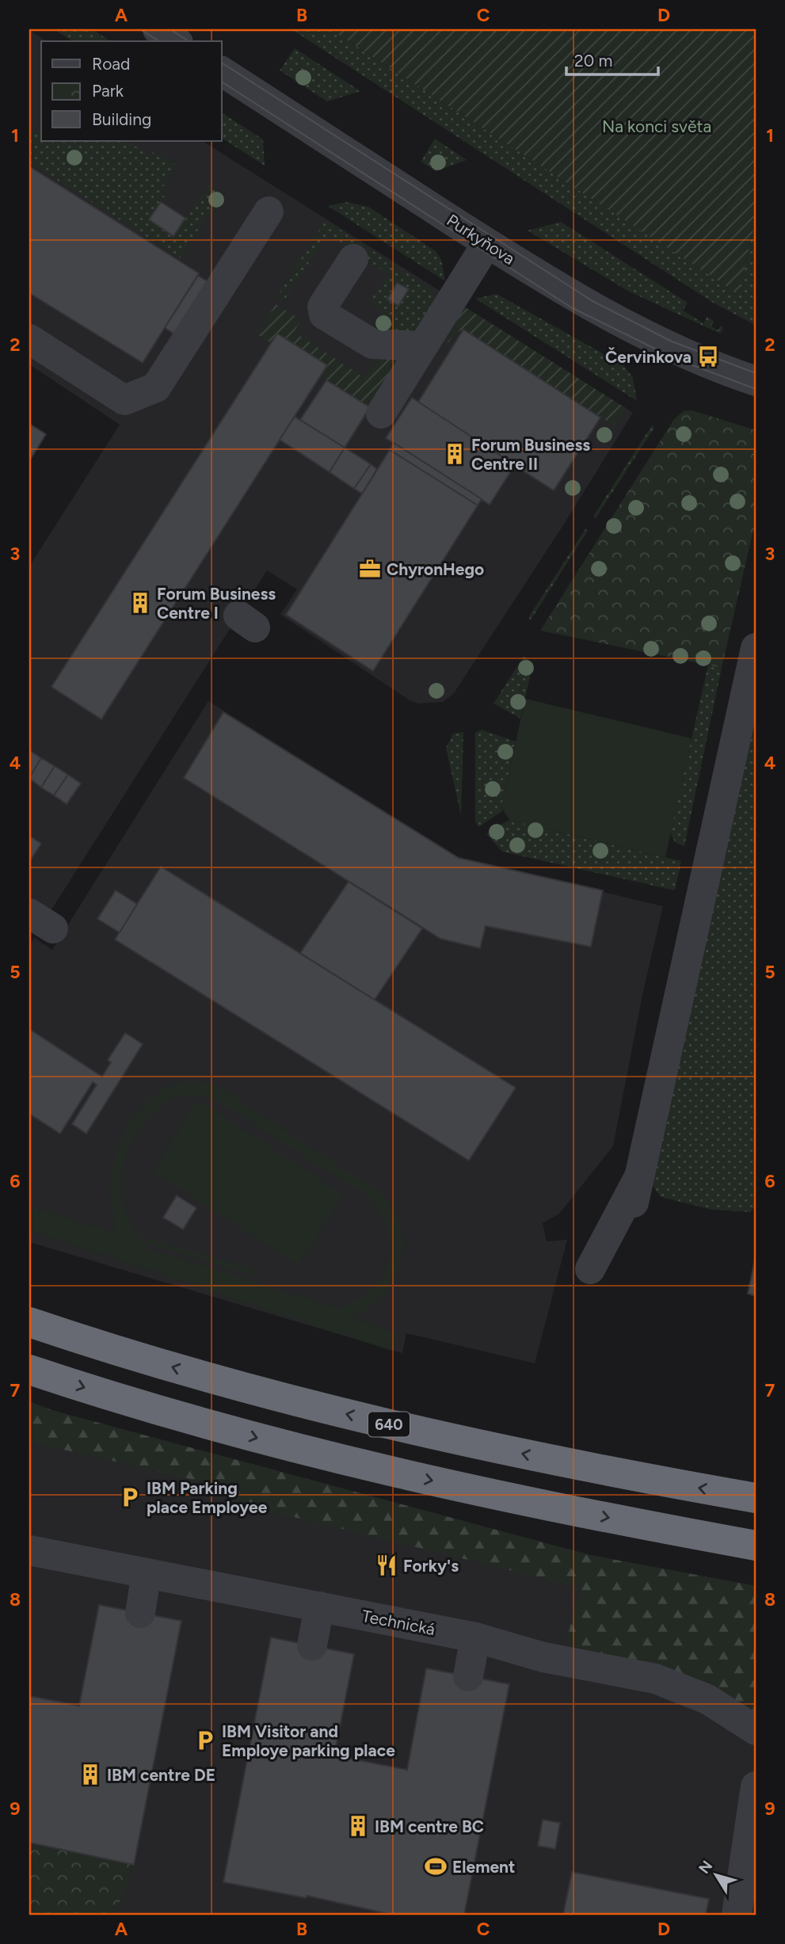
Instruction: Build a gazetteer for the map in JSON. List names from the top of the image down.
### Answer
{
  "streets": {
    "highway": ["640"],
    "street": ["Purkyňova", "Technická"]
  },
  "parks": ["Na konci světa"],
  "places": {
    "bus stop": ["Červinkova"],
    "building": [
      "Forum Business Centre II",
      "Forum Business Centre I",
      "IBM centre DE",
      "IBM centre BC"
    ],
    "office": ["ChyronHego"],
    "parking": ["IBM Parking place Employee", "IBM Visitor and Employe parking place"],
    "restaurant": ["Forky's"],
    "sports": ["Element"]
  },
  "legend": ["Road", "Park", "Building"],
  "scale_bar": "20 m",
  "north": "top left",
  "grid": {
    "columns": [
      "A",
      "B",
      "C",
      "D"
    ],
    "rows": [
      "1",
      "2",
      "3",
      "4",
      "5",
      "6",
      "7",
      "8",
      "9"
    ]
  }
}
